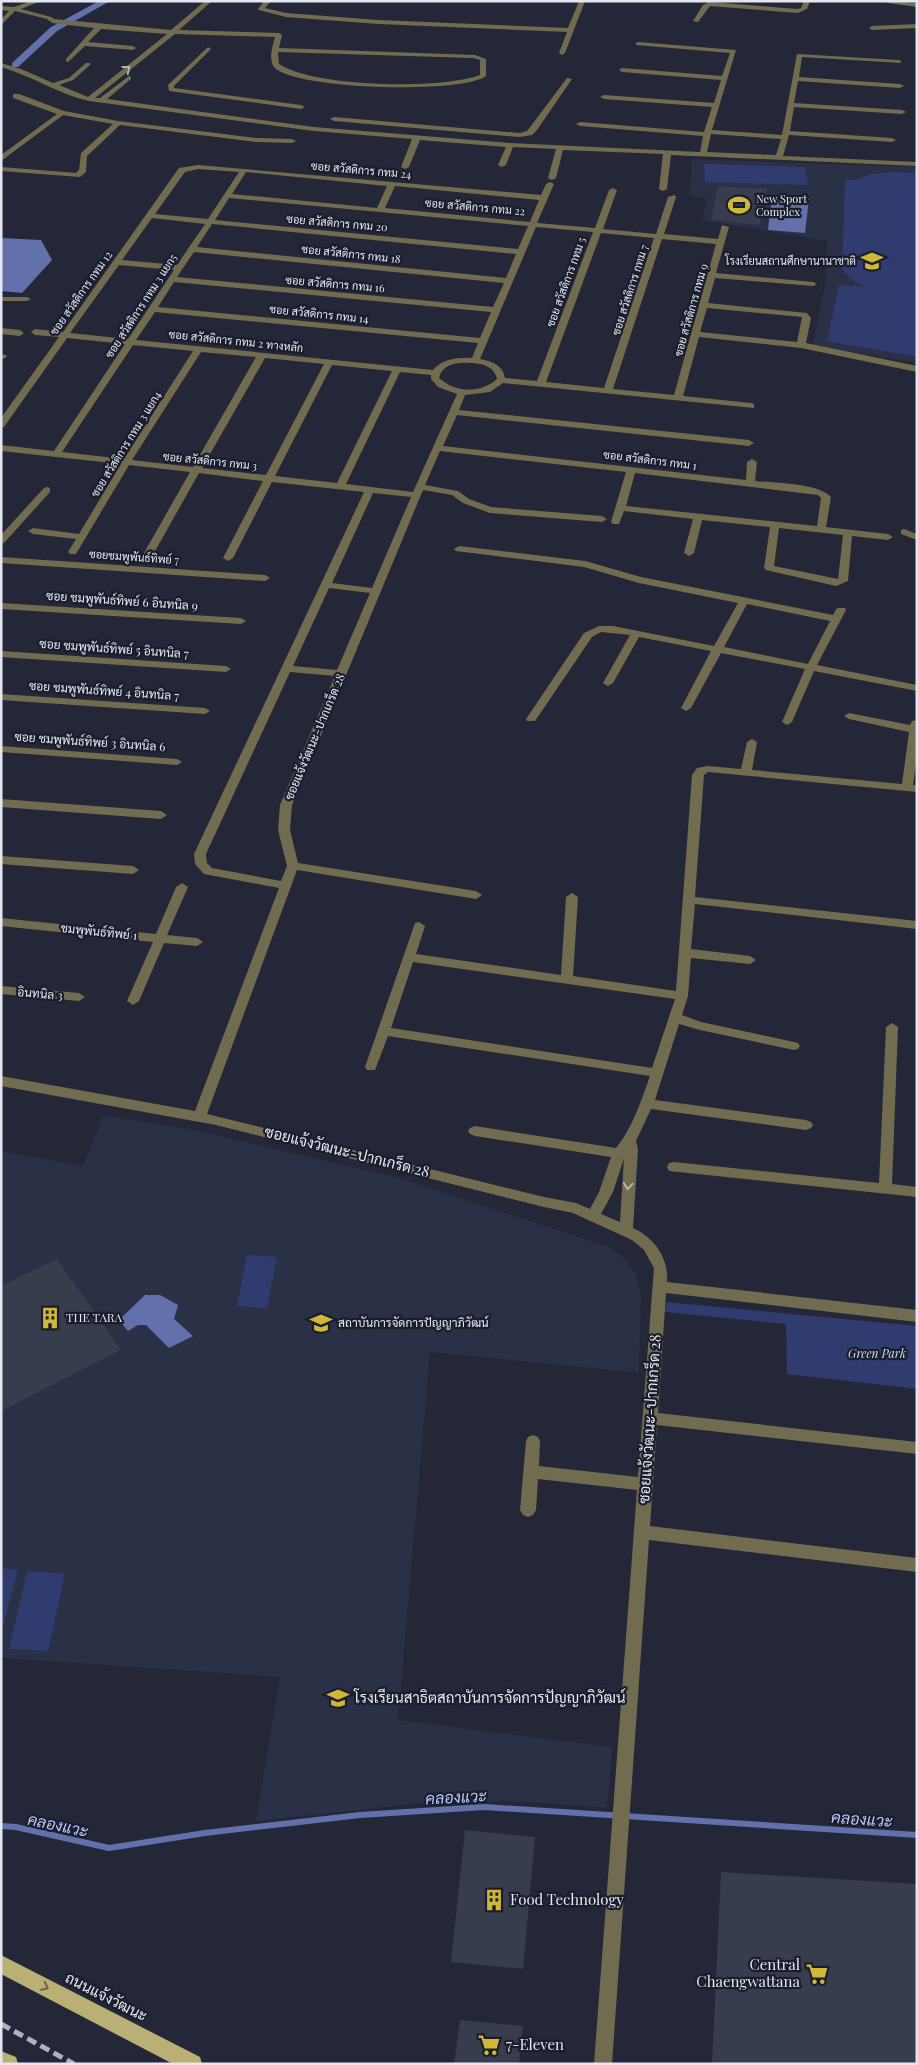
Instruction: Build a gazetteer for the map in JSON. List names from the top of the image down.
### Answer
{
  "streets": {
    "main road": ["ถนนแจ้งวัฒนะ"],
    "street": [
      "ซอย สวัสดิการ กทม 24",
      "ซอย สวัสดิการ กทม 22",
      "ซอย สวัสดิการ กทม 20",
      "ซอย สวัสดิการ กทม 18",
      "ซอย สวัสดิการ กทม 5",
      "ซอย สวัสดิการ กทม 16",
      "ซอย สวัสดิการ กทม 7",
      "ซอย สวัสดิการ กทม 12",
      "ซอย สวัสดิการ กทม 3 แยก5",
      "ซอย สวัสดิการ กทม 9",
      "ซอย สวัสดิการ กทม 14",
      "ซอย สวัสดิการ กทม 2 ทางหลัก",
      "ซอย สวัสดิการ กทม 3 แยก4",
      "ซอย สวัสดิการ กทม 1",
      "ซอย สวัสดิการ กทม 3",
      "ซอยชมพูพันธ์ทิพย์ 7",
      "ซอย ชมพูพันธ์ทิพย์ 6 อินทนิล 9",
      "ซอย ชมพูพันธ์ทิพย์ 5 อินทนิล 7",
      "ซอย ชมพูพันธ์ทิพย์ 4 อินทนิล 7",
      "ซอยแจ้งวัฒนะ-ปากเกร็ด 28",
      "ซอย ชมพูพันธ์ทิพย์ 3 อินทนิล 6",
      "ชมพูพันธ์ทิพย์ 1",
      "อินทนิล 3"
    ]
  },
  "crossings": [
    ["ซอย สวัสดิการ กทม 24", "ซอย สวัสดิการ กทม 12"],
    ["ซอย สวัสดิการ กทม 24", "ซอย สวัสดิการ กทม 3 แยก5"],
    ["ซอย สวัสดิการ กทม 22", "ซอย สวัสดิการ กทม 5"],
    ["ซอย สวัสดิการ กทม 22", "ซอย สวัสดิการ กทม 7"],
    ["ซอย สวัสดิการ กทม 22", "ซอย สวัสดิการ กทม 3 แยก5"],
    ["ซอย สวัสดิการ กทม 22", "ซอย สวัสดิการ กทม 9"],
    ["ซอย สวัสดิการ กทม 20", "ซอย สวัสดิการ กทม 12"],
    ["ซอย สวัสดิการ กทม 20", "ซอย สวัสดิการ กทม 3 แยก5"],
    ["ซอย สวัสดิการ กทม 18", "ซอย สวัสดิการ กทม 3 แยก5"],
    ["ซอย สวัสดิการ กทม 16", "ซอย สวัสดิการ กทม 3 แยก5"],
    ["ซอย สวัสดิการ กทม 12", "ซอย สวัสดิการ กทม 2 ทางหลัก"],
    ["ซอย สวัสดิการ กทม 3 แยก5", "ซอย สวัสดิการ กทม 14"],
    ["ซอย สวัสดิการ กทม 3 แยก5", "ซอย สวัสดิการ กทม 2 ทางหลัก"],
    ["ซอย สวัสดิการ กทม 3 แยก5", "ซอย สวัสดิการ กทม 3"],
    ["ซอย สวัสดิการ กทม 2 ทางหลัก", "ซอย สวัสดิการ กทม 3 แยก4"],
    ["ซอย สวัสดิการ กทม 3 แยก4", "ซอย สวัสดิการ กทม 3"],
    ["ซอย สวัสดิการ กทม 1", "ซอยแจ้งวัฒนะ-ปากเกร็ด 28"],
    ["ซอย สวัสดิการ กทม 3", "ซอยแจ้งวัฒนะ-ปากเกร็ด 28"]
  ],
  "one_way": ["ถนนแจ้งวัฒนะ"],
  "water": ["คลองแวะ"],
  "parks": ["Green Park"],
  "places": {
    "sports": ["New Sport Complex"],
    "school or university": ["โรงเรียนสถานศึกษานานาชาติ", "สถาบันการจัดการปัญญาภิวัฒน์", "โรงเรียนสาธิตสถาบันการจัดการปัญญาภิวัฒน์"],
    "building": ["THE TARA", "Food Technology"],
    "supermarket": ["Central Chaengwattana", "7-Eleven"]
  }
}
